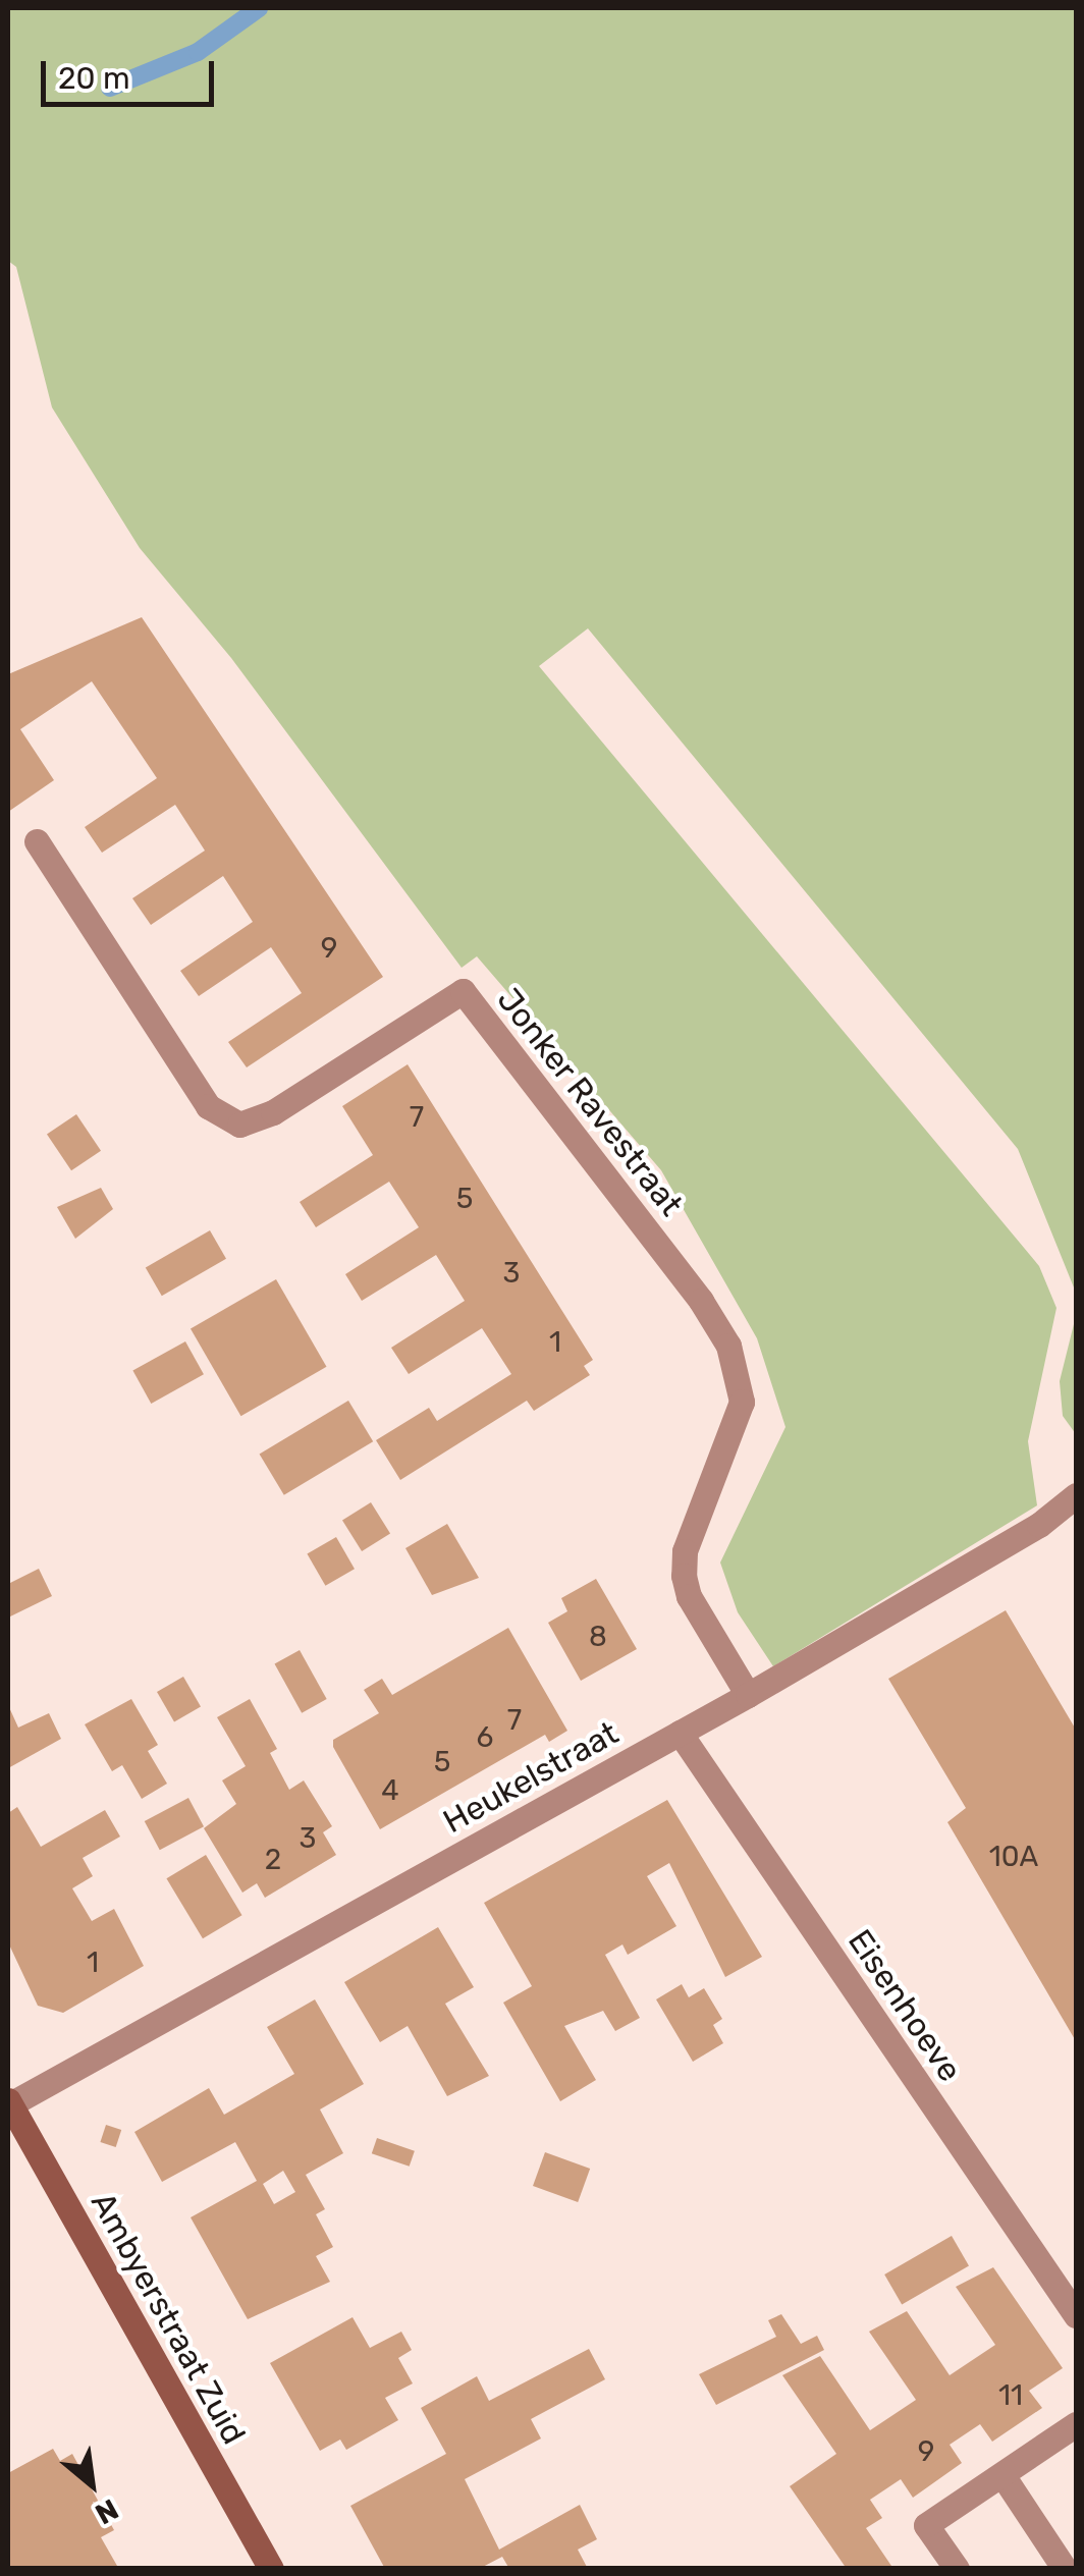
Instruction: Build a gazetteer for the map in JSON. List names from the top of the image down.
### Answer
{
  "streets": {
    "street": [
      "Jonker Ravestraat",
      "Heukelstraat",
      "Eisenhoeve",
      "Ambyerstraat Zuid"
    ]
  },
  "crossings": [
    ["Jonker Ravestraat", "Heukelstraat"],
    ["Heukelstraat", "Eisenhoeve"],
    ["Heukelstraat", "Ambyerstraat Zuid"]
  ],
  "house_numbers": [
    "9",
    "7",
    "5",
    "3",
    "1",
    "8",
    "7",
    "6",
    "5",
    "4",
    "3",
    "10A",
    "2",
    "1",
    "11",
    "9"
  ],
  "scale_bar": "20 m",
  "north": "bottom right"
}
